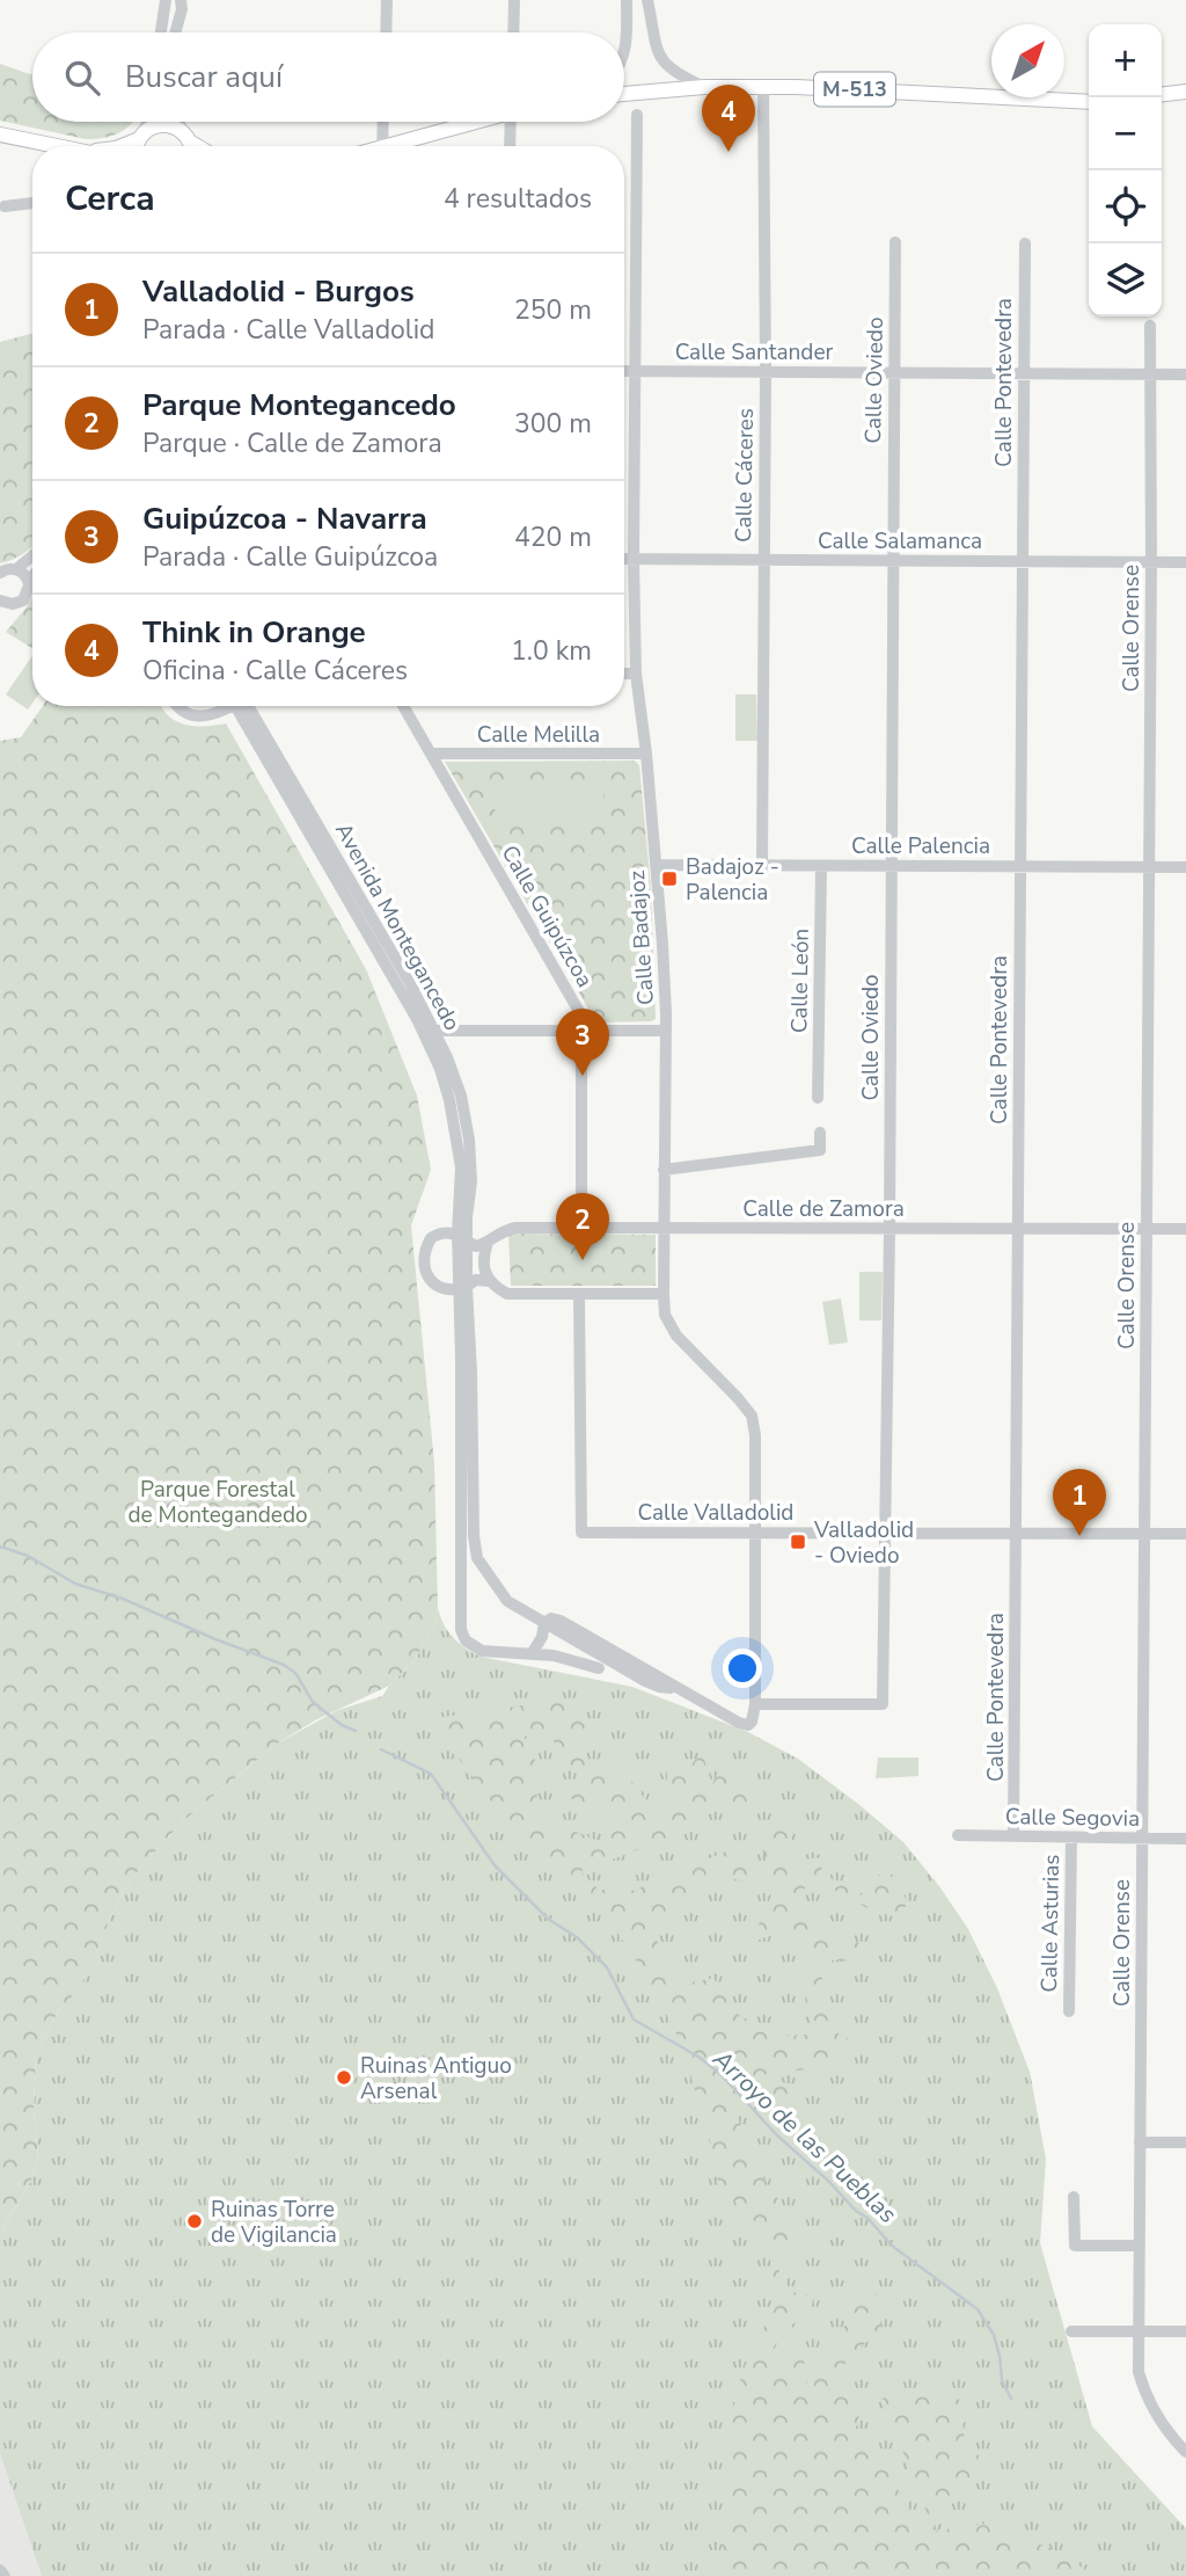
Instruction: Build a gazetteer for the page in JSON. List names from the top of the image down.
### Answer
{
  "streets": {
    "main road": ["M-513"],
    "street": [
      "Calle Santander",
      "Calle Oviedo",
      "Calle Pontevedra",
      "Calle Cáceres",
      "Calle Salamanca",
      "Calle Orense",
      "Calle Melilla",
      "Calle Palencia",
      "Calle Guipúzcoa",
      "Avenida Montegancedo",
      "Calle Badajoz",
      "Calle León",
      "Calle de Zamora",
      "Calle Valladolid",
      "Calle Segovia",
      "Calle Asturias"
    ]
  },
  "crossings": [
    ["M-513", "Calle Cáceres"],
    ["Calle Santander", "Calle Oviedo"],
    ["Calle Santander", "Calle Pontevedra"],
    ["Calle Santander", "Calle Cáceres"],
    ["Calle Santander", "Calle Orense"],
    ["Calle Santander", "Calle Badajoz"],
    ["Calle Oviedo", "Calle Salamanca"],
    ["Calle Oviedo", "Calle Palencia"],
    ["Calle Oviedo", "Calle Badajoz"],
    ["Calle Oviedo", "Calle de Zamora"],
    ["Calle Oviedo", "Calle Valladolid"],
    ["Calle Pontevedra", "Calle Salamanca"],
    ["Calle Pontevedra", "Calle Palencia"],
    ["Calle Pontevedra", "Calle de Zamora"],
    ["Calle Pontevedra", "Calle Valladolid"],
    ["Calle Pontevedra", "Calle Segovia"],
    ["Calle Cáceres", "Calle Salamanca"],
    ["Calle Cáceres", "Calle Palencia"],
    ["Calle Salamanca", "Calle Orense"],
    ["Calle Salamanca", "Calle Badajoz"],
    ["Calle Orense", "Calle Palencia"],
    ["Calle Orense", "Calle de Zamora"],
    ["Calle Orense", "Calle Valladolid"],
    ["Calle Orense", "Calle Segovia"],
    ["Calle Melilla", "Calle Guipúzcoa"],
    ["Calle Melilla", "Calle Badajoz"],
    ["Calle Palencia", "Calle Badajoz"],
    ["Calle Palencia", "Calle León"],
    ["Calle Guipúzcoa", "Calle de Zamora"],
    ["Avenida Montegancedo", "Calle Badajoz"],
    ["Avenida Montegancedo", "Calle de Zamora"],
    ["Calle Badajoz", "Calle de Zamora"],
    ["Calle Badajoz", "Calle Valladolid"],
    ["Calle Segovia", "Calle Asturias"]
  ],
  "water": ["Arroyo de las Pueblas"],
  "parks": ["Parque Forestal de Montegandedo"],
  "places": {
    "transit": ["Badajoz - Palencia", "Valladolid - Oviedo"],
    "other": ["Ruinas Antiguo Arsenal", "Ruinas Torre de Vigilancia"]
  },
  "north": "top right",
  "page": {
    "map_buttons": ["+", "−"],
    "search": "Buscar aquí",
    "pins": [
      "4",
      "3",
      "2",
      "1"
    ],
    "heading": ["Cerca", "4 resultados"],
    "list": [
      {
        "mark": "1",
        "name": "Valladolid - Burgos",
        "note": "Parada · Calle Valladolid",
        "value": "250 m"
      },
      {
        "mark": "2",
        "name": "Parque Montegancedo",
        "note": "Parque · Calle de Zamora",
        "value": "300 m"
      },
      {
        "mark": "3",
        "name": "Guipúzcoa - Navarra",
        "note": "Parada · Calle Guipúzcoa",
        "value": "420 m"
      },
      {
        "mark": "4",
        "name": "Think in Orange",
        "note": "Oficina · Calle Cáceres",
        "value": "1.0 km"
      }
    ]
  }
}
